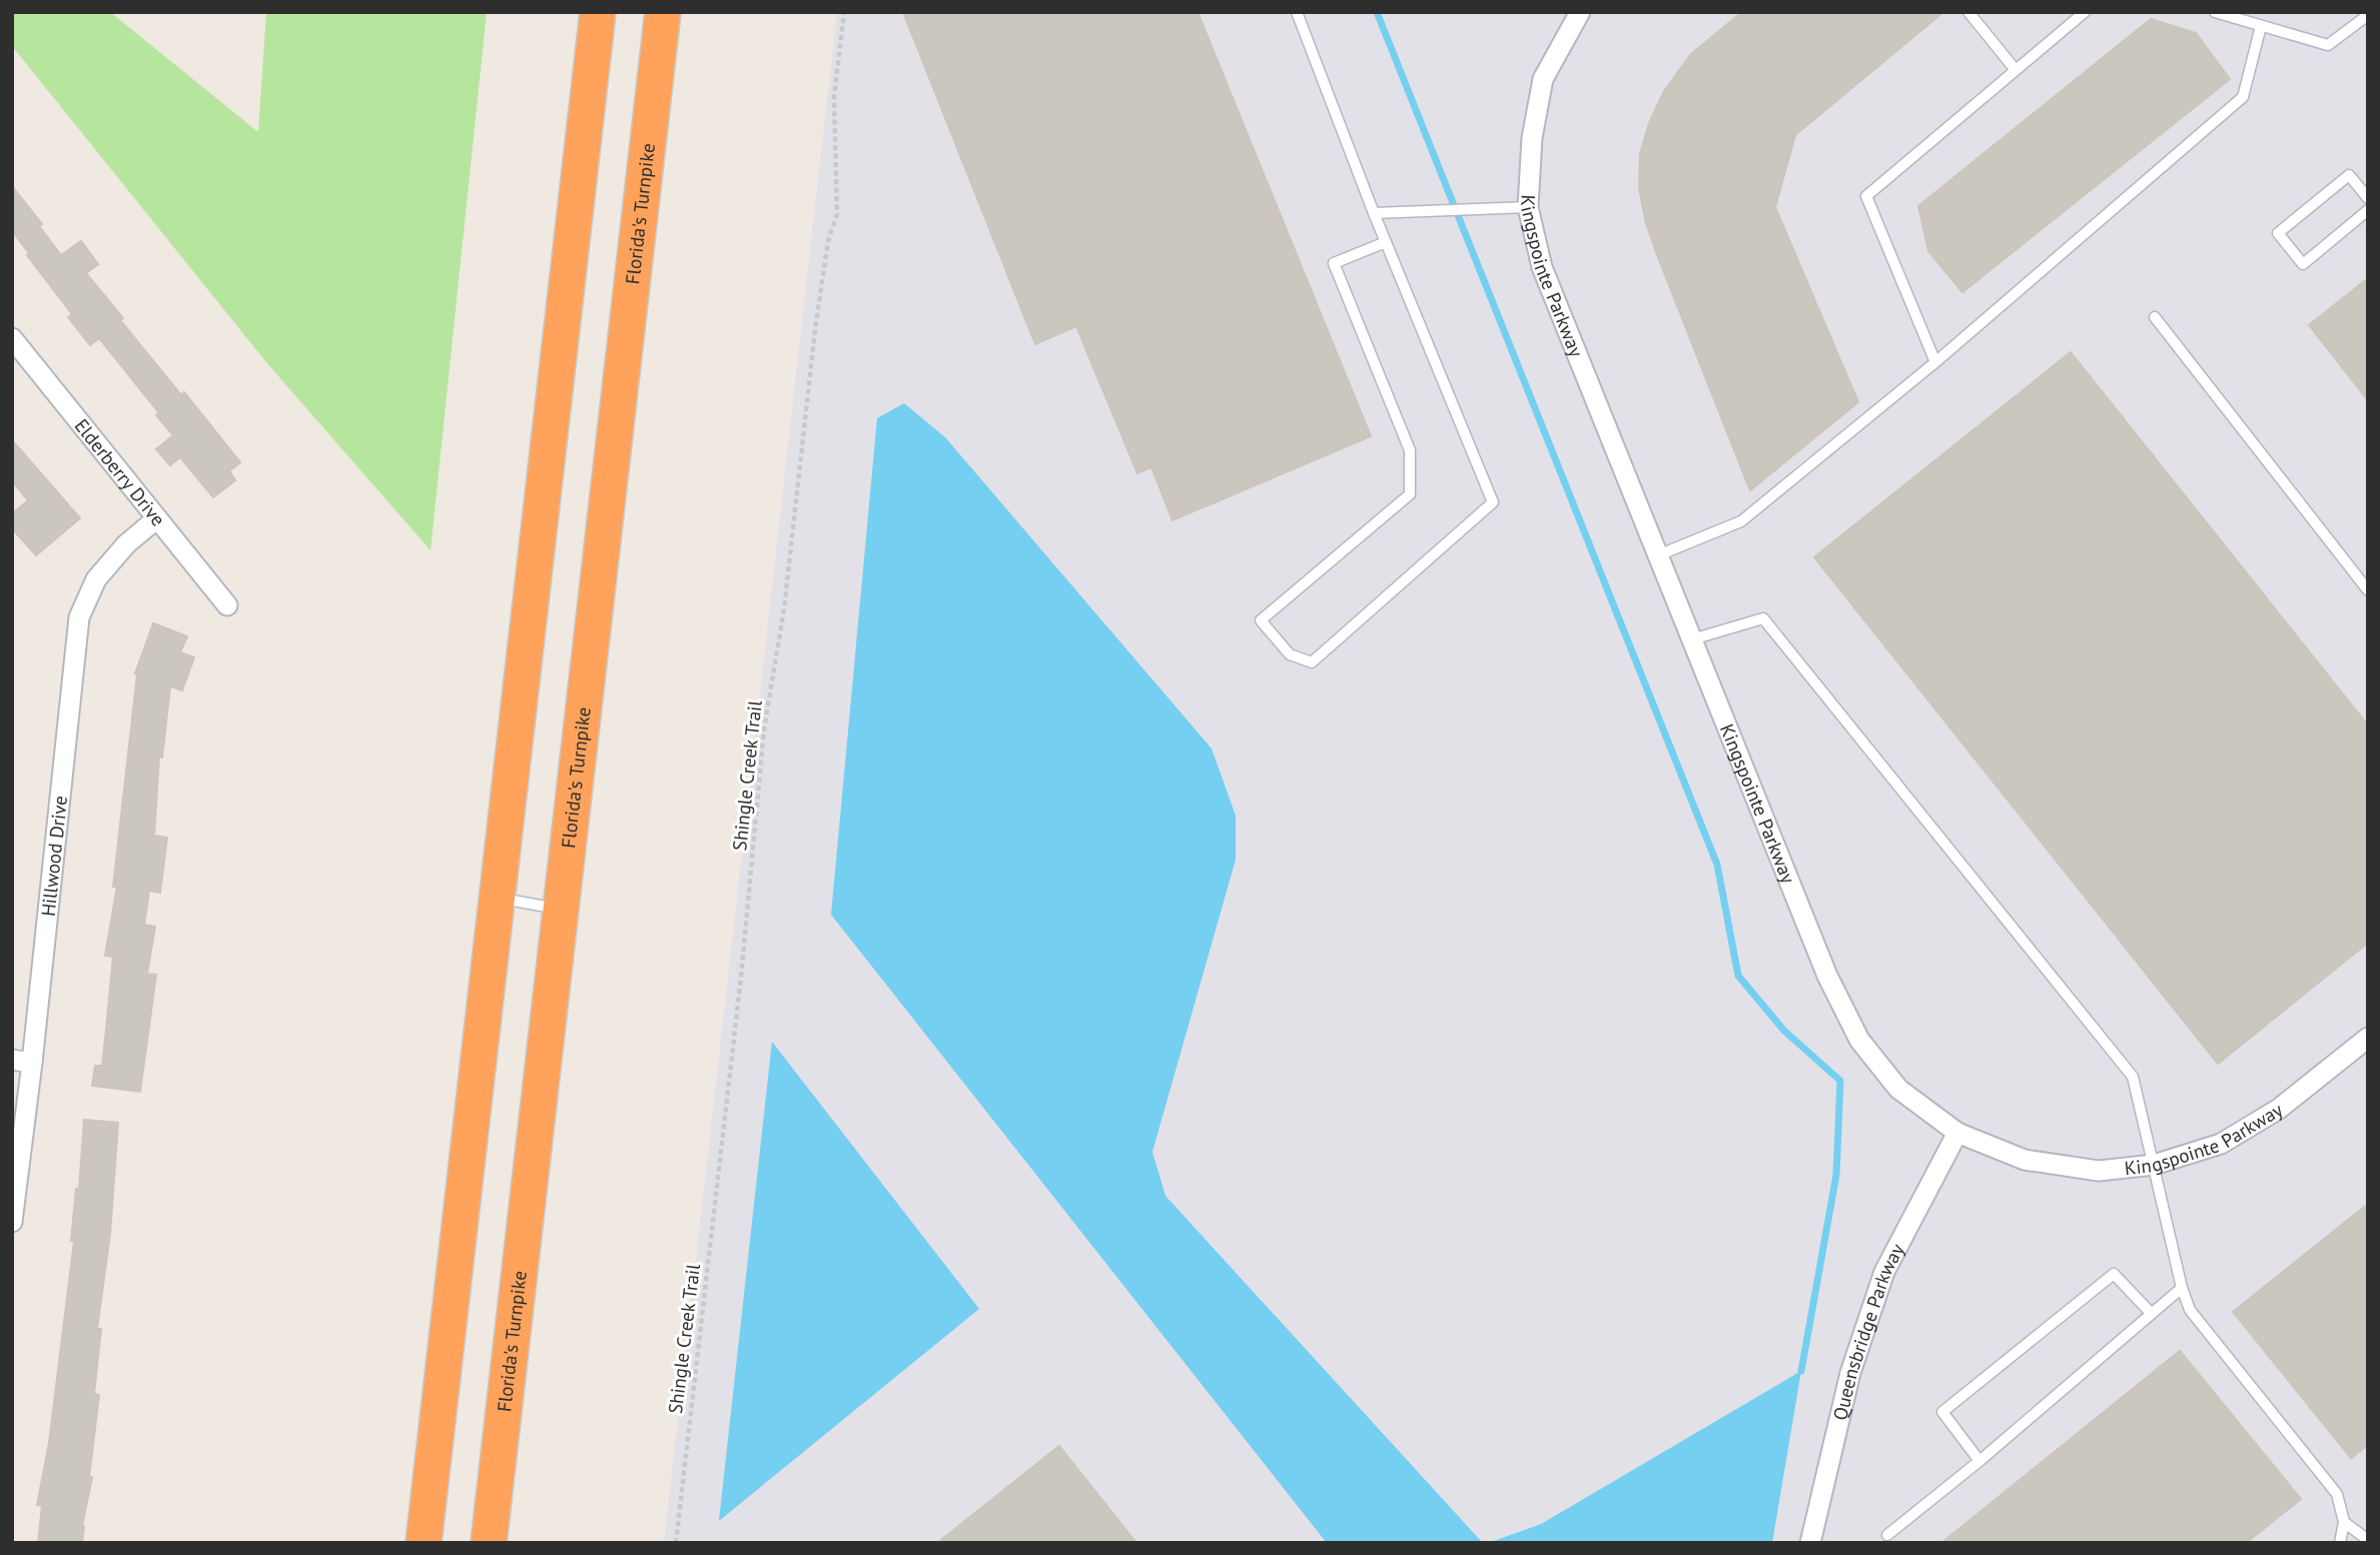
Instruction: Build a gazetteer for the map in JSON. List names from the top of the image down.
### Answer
{
  "streets": {
    "highway": ["Florida's Turnpike"],
    "street": [
      "Kingspointe Parkway",
      "Elderberry Drive",
      "Hillwood Drive",
      "Queensbridge Parkway"
    ],
    "path": ["Shingle Creek Trail"]
  },
  "crossings": [
    ["Kingspointe Parkway", "Queensbridge Parkway"],
    ["Elderberry Drive", "Hillwood Drive"]
  ]
}
